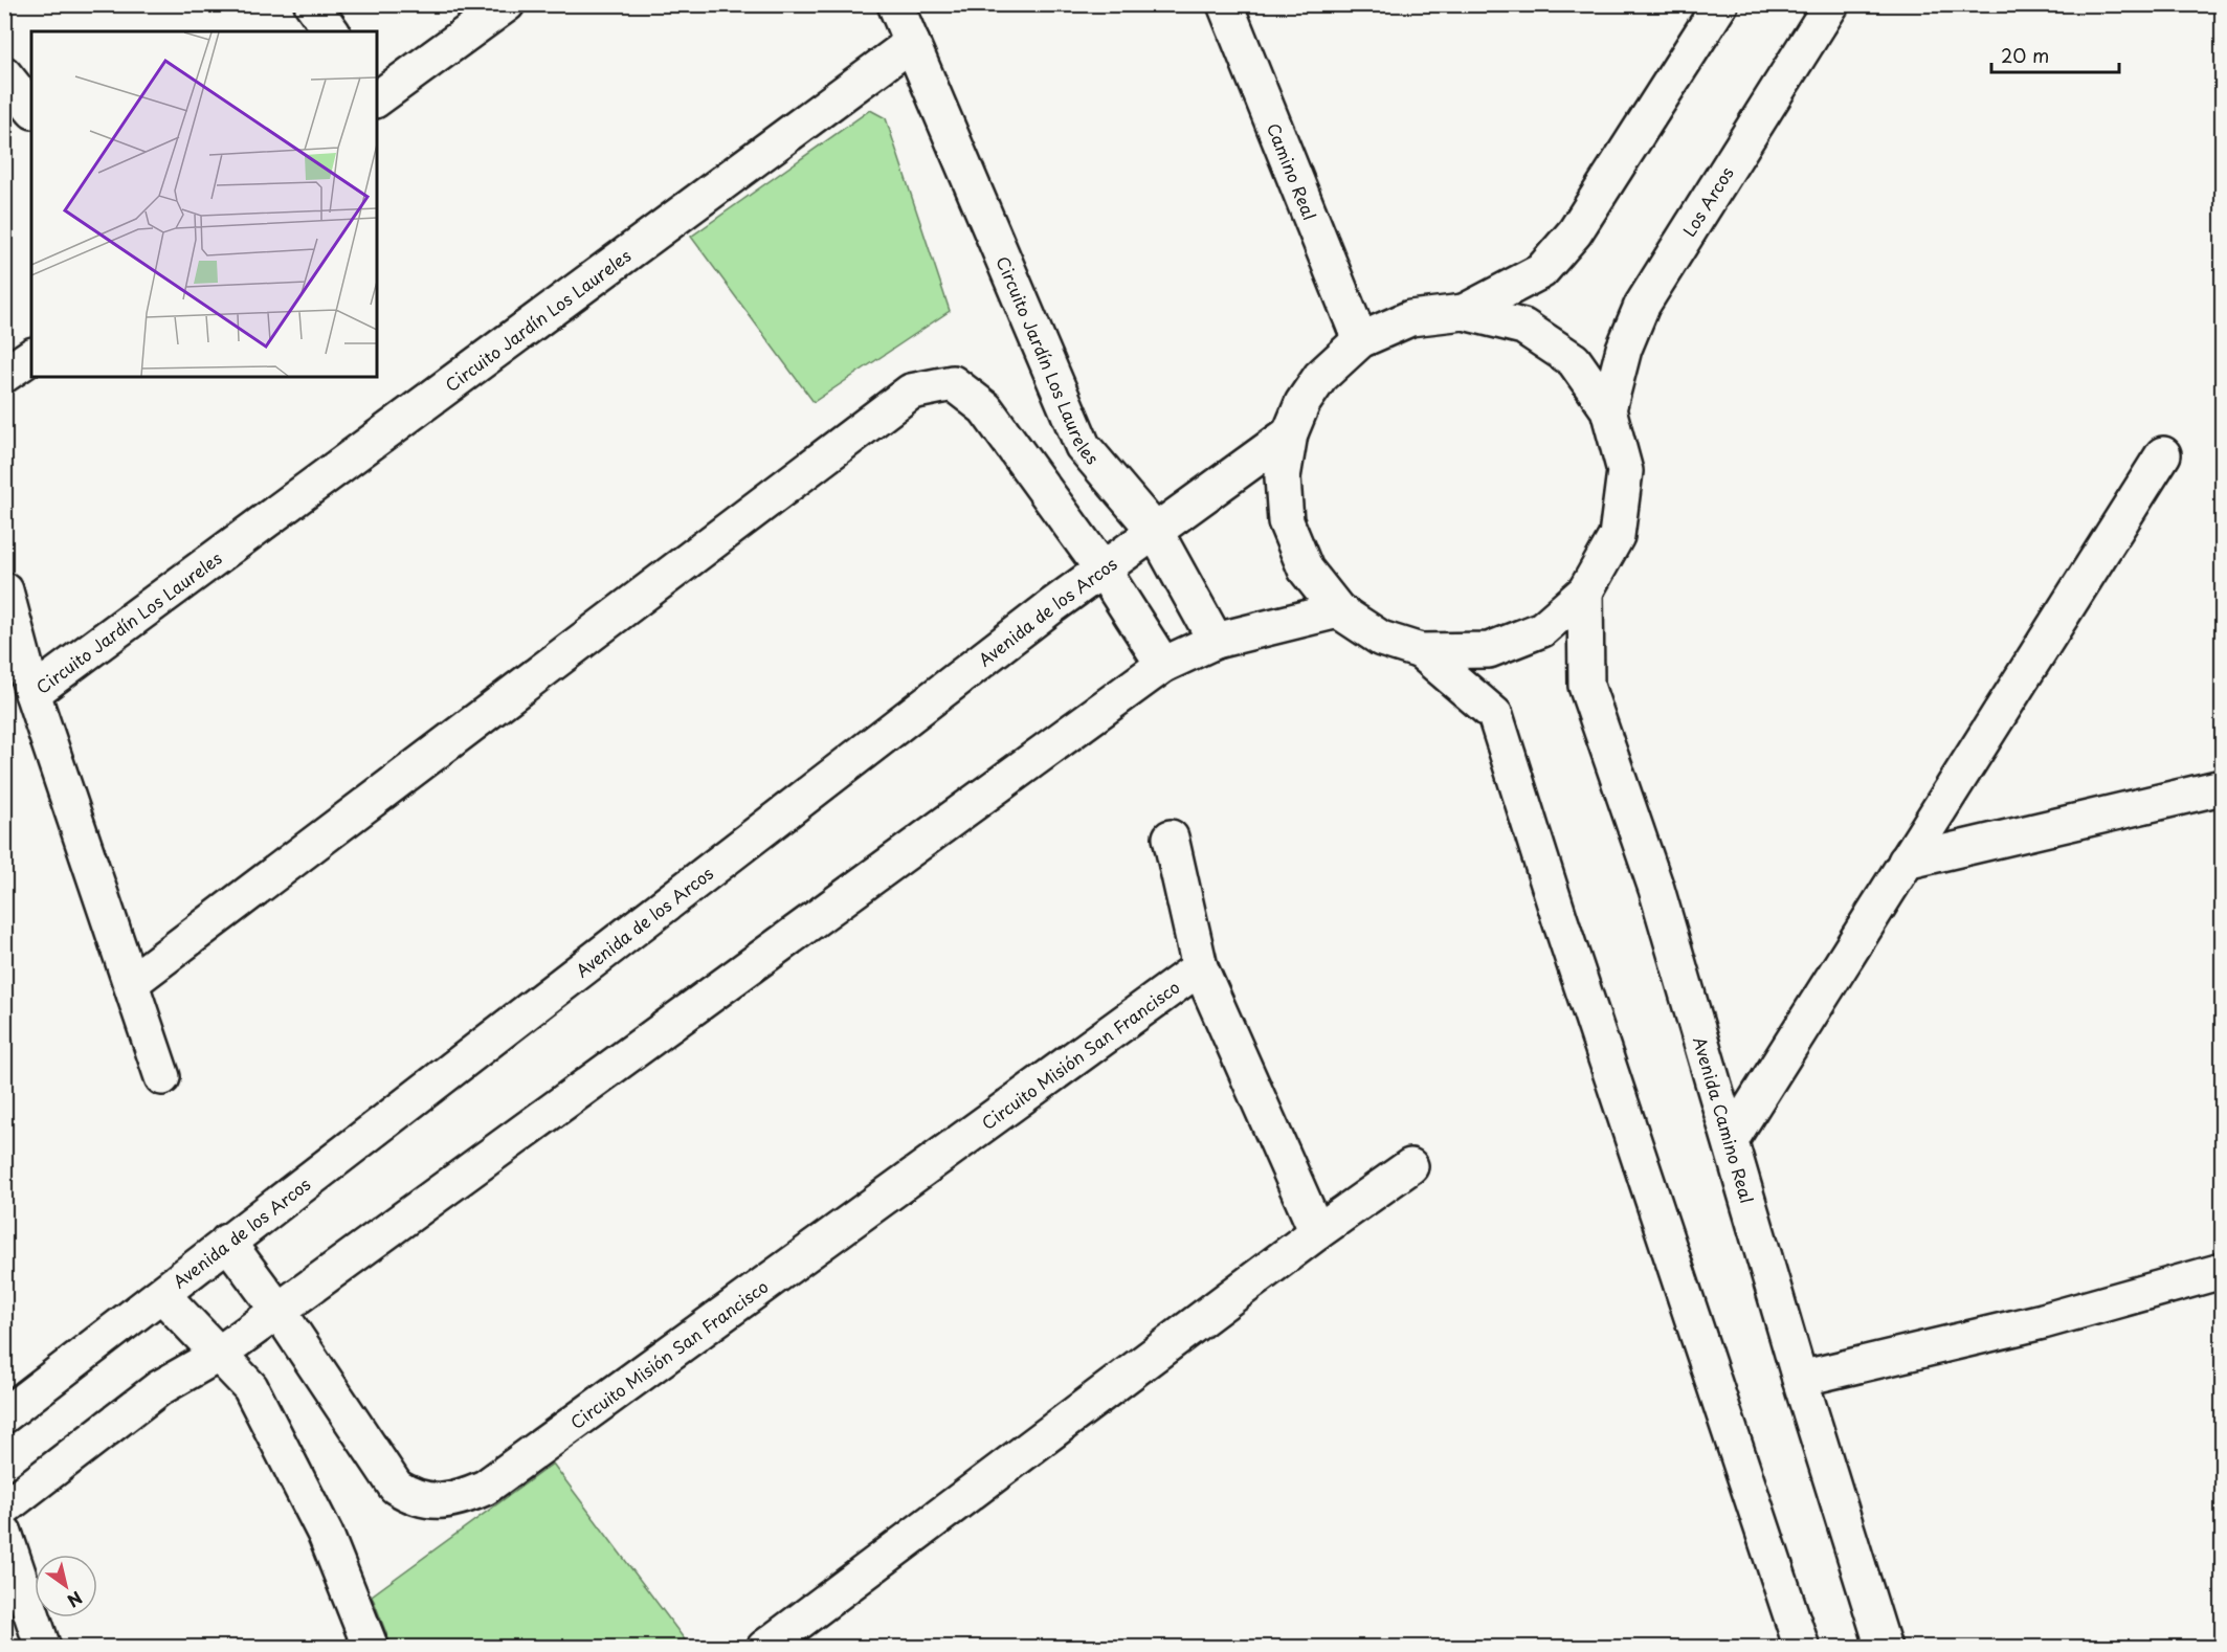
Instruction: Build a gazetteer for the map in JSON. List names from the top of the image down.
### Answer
{
  "streets": {
    "street": [
      "Camino Real",
      "Los Arcos",
      "Circuito Jardín Los Laureles",
      "Avenida de los Arcos",
      "Circuito Misión San Francisco",
      "Avenida Camino Real"
    ]
  },
  "crossings": [
    ["Circuito Jardín Los Laureles", "Avenida de los Arcos"],
    ["Avenida de los Arcos", "Circuito Misión San Francisco"]
  ],
  "scale_bar": "20 m",
  "north": "bottom right"
}
